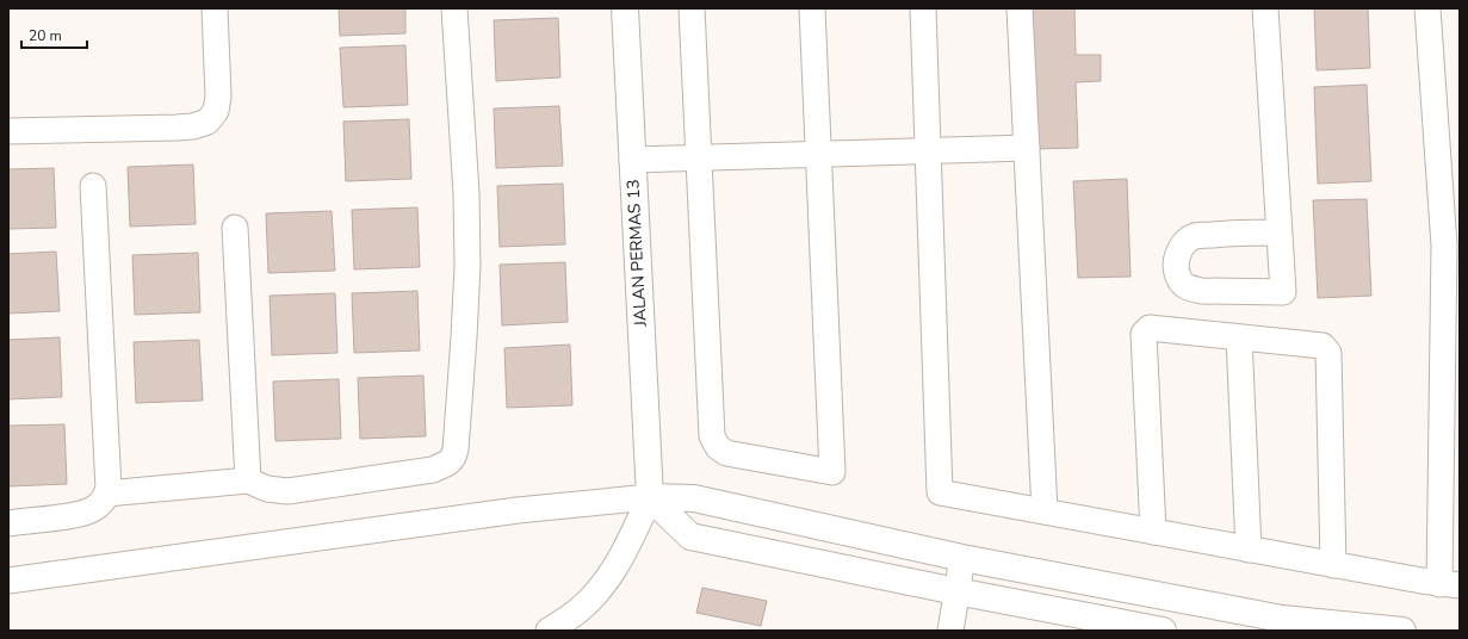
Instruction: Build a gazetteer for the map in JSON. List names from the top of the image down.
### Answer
{
  "streets": {
    "main road": ["JALAN PERMAS 13"]
  },
  "scale_bar": "20 m"
}
